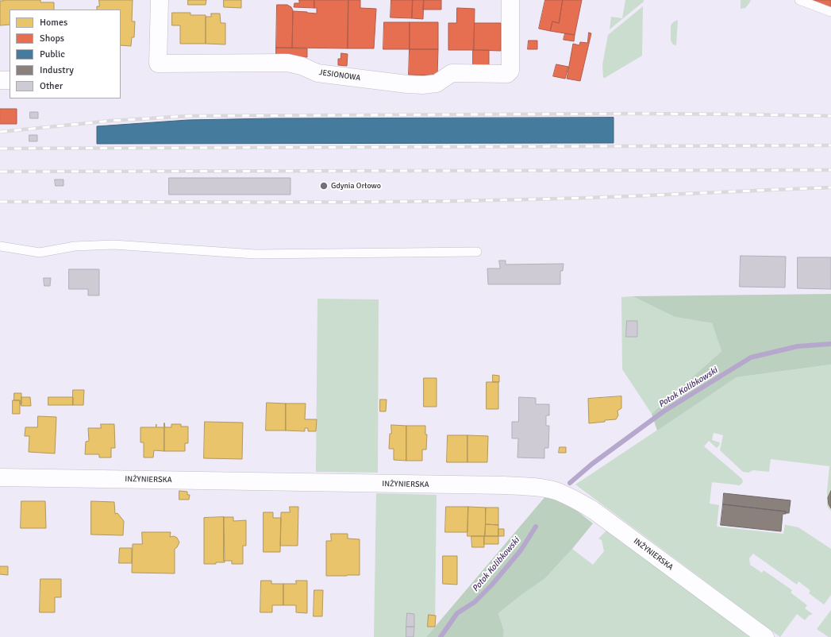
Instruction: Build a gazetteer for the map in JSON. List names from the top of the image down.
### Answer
{
  "streets": {
    "street": ["JESIONOWA", "INŻYNIERSKA"]
  },
  "water": ["Potok Kolibkowski"],
  "places": ["Gdynia Orłowo"],
  "legend": [
    "Homes",
    "Shops",
    "Public",
    "Industry",
    "Other"
  ]
}
